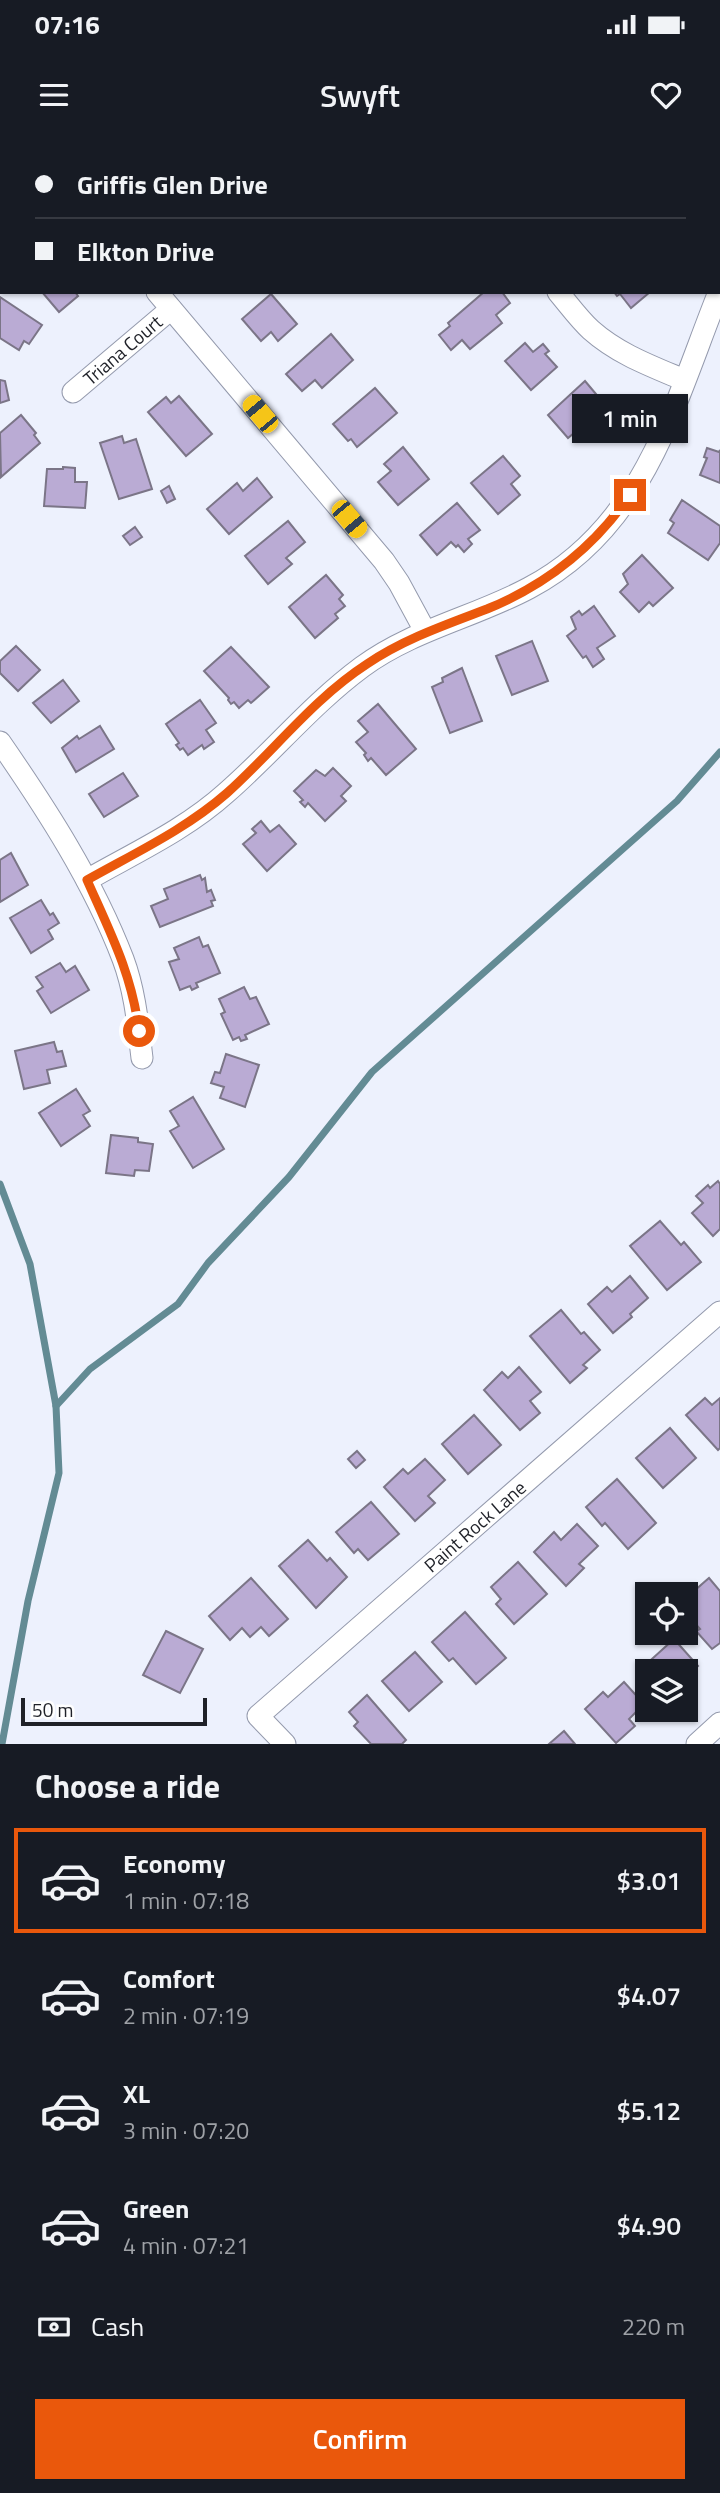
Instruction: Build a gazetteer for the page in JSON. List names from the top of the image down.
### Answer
{
  "streets": {
    "street": ["Triana Court", "Paint Rock Lane"]
  },
  "scale_bar": "50 m",
  "page": {
    "status": "07:16",
    "header": "Swyft",
    "banner": ["Griffis Glen Drive", "Elkton Drive"],
    "bubble": "1 min",
    "scale": "50 m",
    "heading": "Choose a ride",
    "list": [
      {
        "name": "Economy",
        "note": "1 min · 07:18",
        "value": "$3.01"
      },
      {
        "name": "Comfort",
        "note": "2 min · 07:19",
        "value": "$4.07"
      },
      {
        "name": "XL",
        "note": "3 min · 07:20",
        "value": "$5.12"
      },
      {
        "name": "Green",
        "note": "4 min · 07:21",
        "value": "$4.90"
      }
    ],
    "pay": ["Cash", "220 m"],
    "buttons": "Confirm"
  }
}
